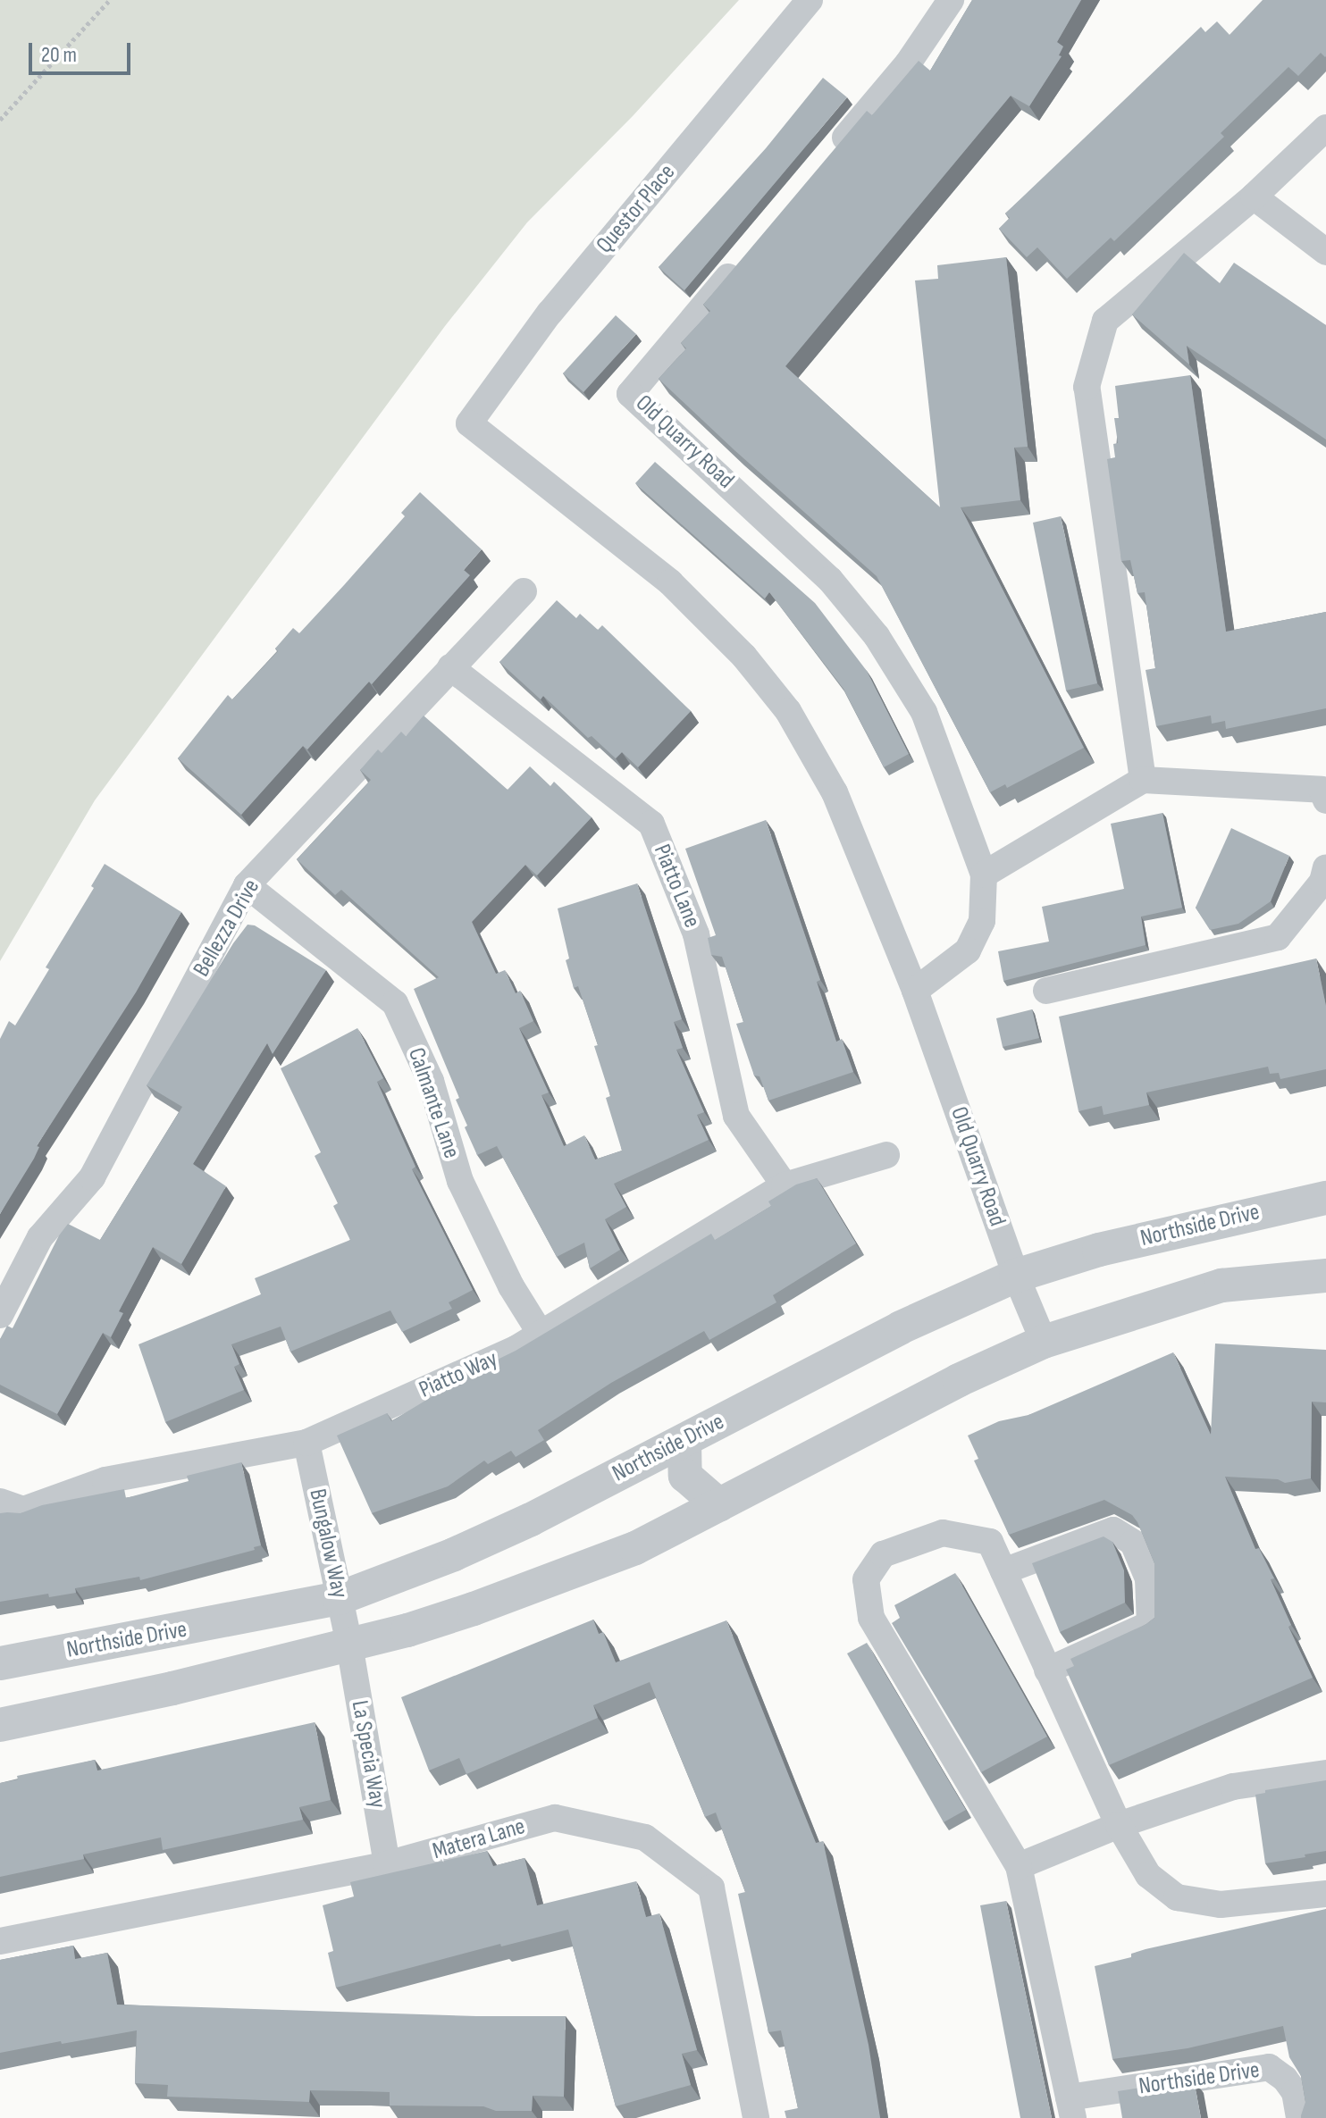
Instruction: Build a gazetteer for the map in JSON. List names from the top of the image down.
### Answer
{
  "streets": {
    "street": [
      "Questor Place",
      "Old Quarry Road",
      "Piatto Lane",
      "Bellezza Drive",
      "Calmante Lane",
      "Northside Drive",
      "Piatto Way",
      "Bungalow Way",
      "La Specia Way",
      "Matera Lane"
    ]
  },
  "crossings": [
    ["Questor Place", "Old Quarry Road"],
    ["Old Quarry Road", "Northside Drive"],
    ["Piatto Lane", "Bellezza Drive"],
    ["Piatto Lane", "Piatto Way"],
    ["Bellezza Drive", "Calmante Lane"],
    ["Calmante Lane", "Piatto Way"],
    ["Northside Drive", "Bungalow Way"],
    ["Piatto Way", "Bungalow Way"],
    ["Bungalow Way", "La Specia Way"],
    ["La Specia Way", "Matera Lane"]
  ],
  "scale_bar": "20 m"
}
